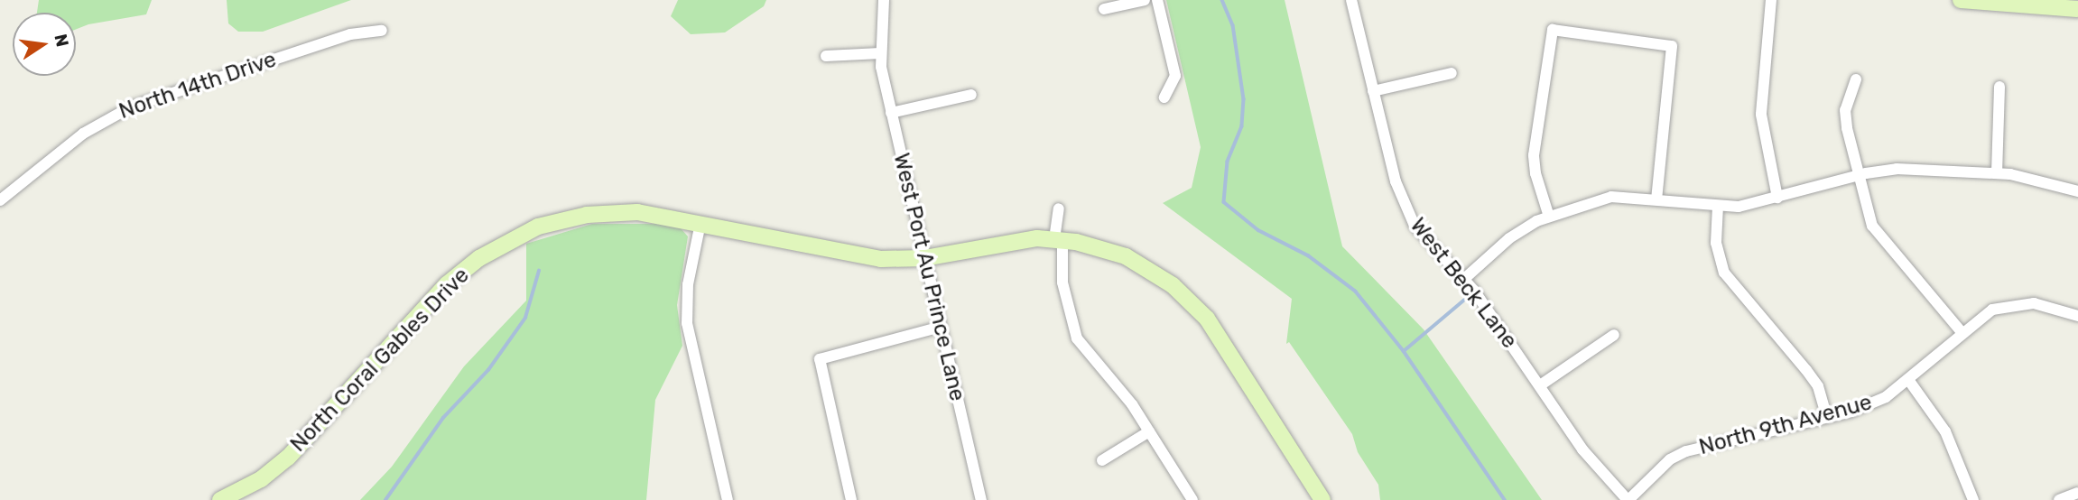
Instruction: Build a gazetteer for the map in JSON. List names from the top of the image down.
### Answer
{
  "streets": {
    "street": [
      "North 14th Drive",
      "West Port Au Prince Lane",
      "West Beck Lane",
      "North Coral Gables Drive",
      "North 9th Avenue"
    ]
  },
  "crossings": [
    ["West Port Au Prince Lane", "North Coral Gables Drive"],
    ["West Beck Lane", "North 9th Avenue"]
  ],
  "north": "right"
}
